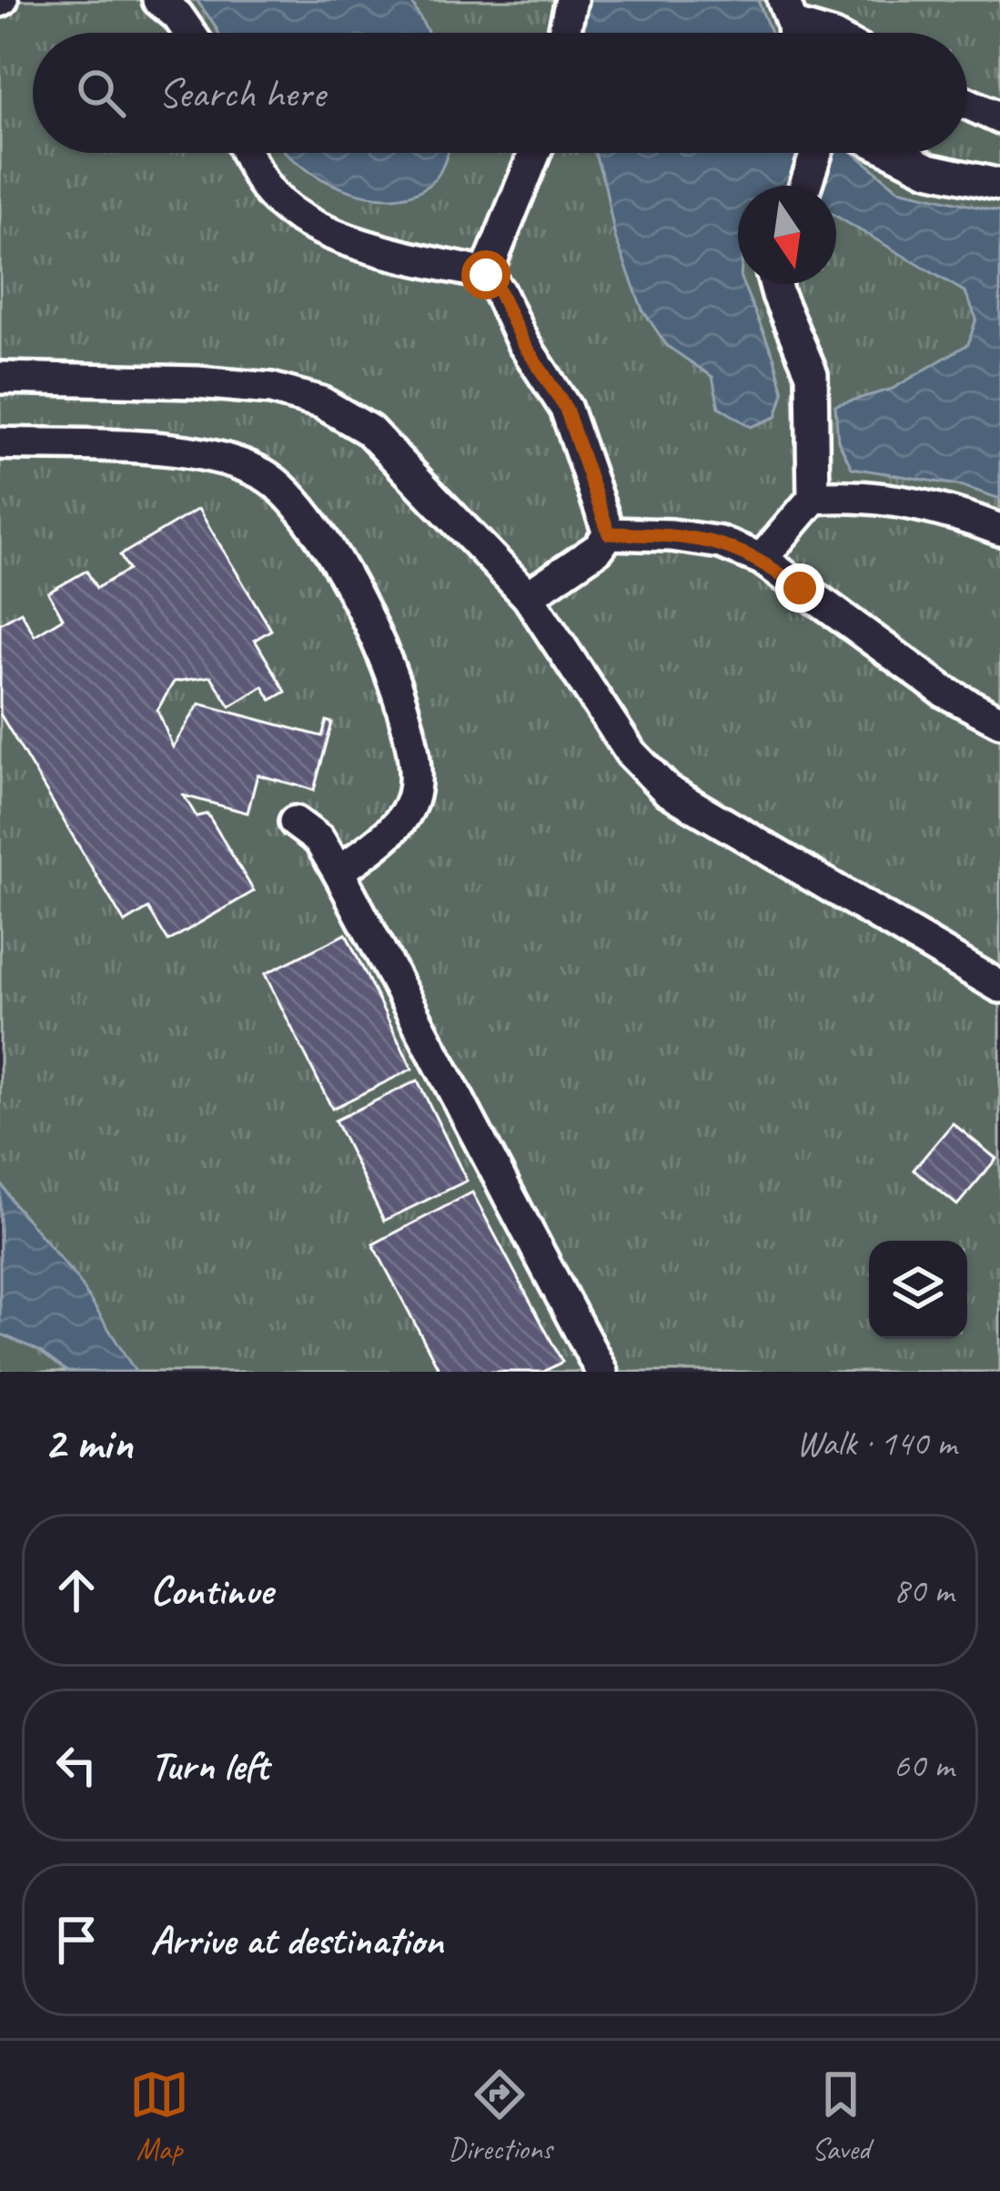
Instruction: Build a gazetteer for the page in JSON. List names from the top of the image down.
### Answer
{
  "north": "bottom",
  "page": {
    "search": "Search here",
    "heading": ["2 min", "Walk · 140 m"],
    "list": [
      ["Continue", "80 m"],
      ["Turn left", "60 m"],
      "Arrive at destination"
    ],
    "nav": ["Map", "Directions", "Saved"]
  }
}
